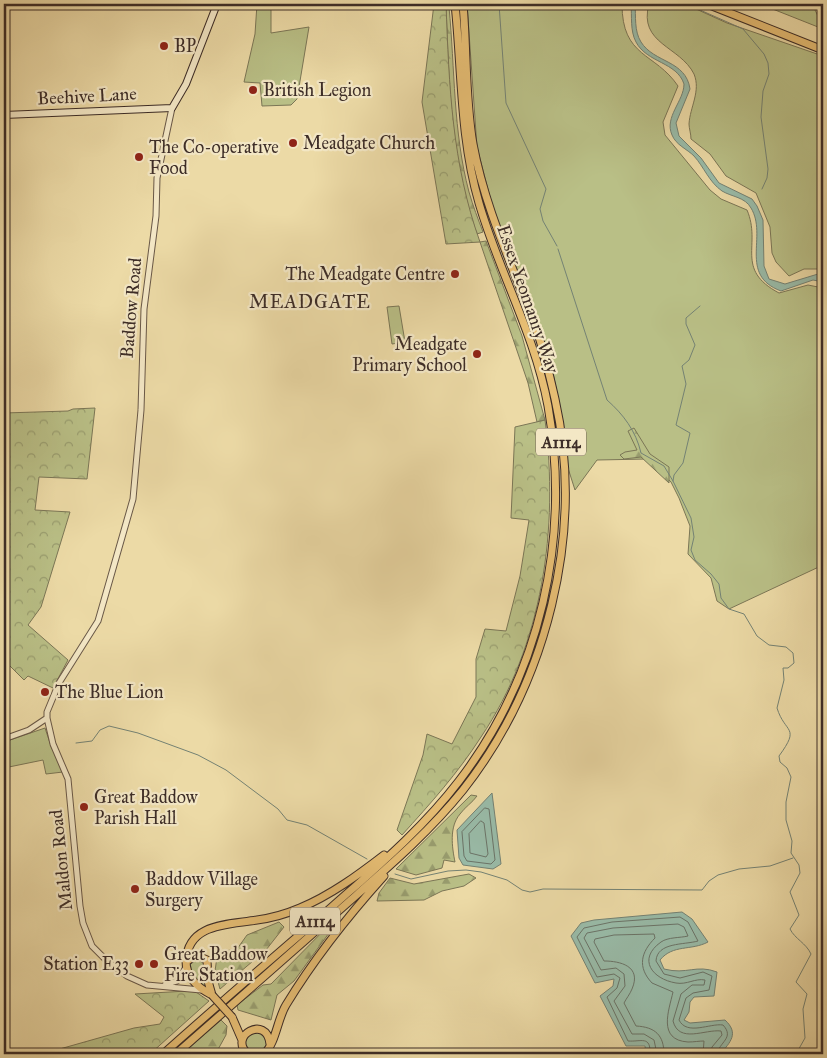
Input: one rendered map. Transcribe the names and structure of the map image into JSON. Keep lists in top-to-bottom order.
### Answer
{
  "streets": {
    "main road": [
      "Beehive Lane",
      "Essex Yeomanry Way",
      "Baddow Road",
      "A1114"
    ],
    "street": ["Maldon Road"]
  },
  "crossings": [
    ["Beehive Lane", "Baddow Road"],
    ["Essex Yeomanry Way", "A1114"],
    ["Baddow Road", "Maldon Road"]
  ],
  "districts": ["MEADGATE"],
  "places": [
    "BP",
    "British Legion",
    "Meadgate Church",
    "The Co-operative Food",
    "The Meadgate Centre",
    "Meadgate Primary School",
    "The Blue Lion",
    "Great Baddow Parish Hall",
    "Baddow Village Surgery",
    "Station E33",
    "Great Baddow Fire Station"
  ]
}
